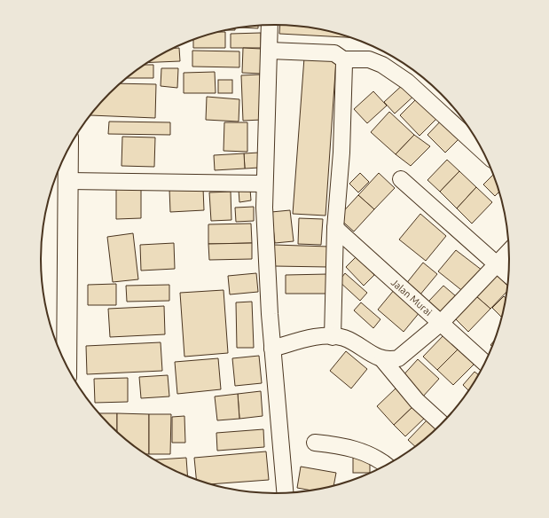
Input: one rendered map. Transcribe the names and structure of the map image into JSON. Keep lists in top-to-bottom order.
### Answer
{
  "streets": {
    "street": ["Jalan Murai"]
  }
}
